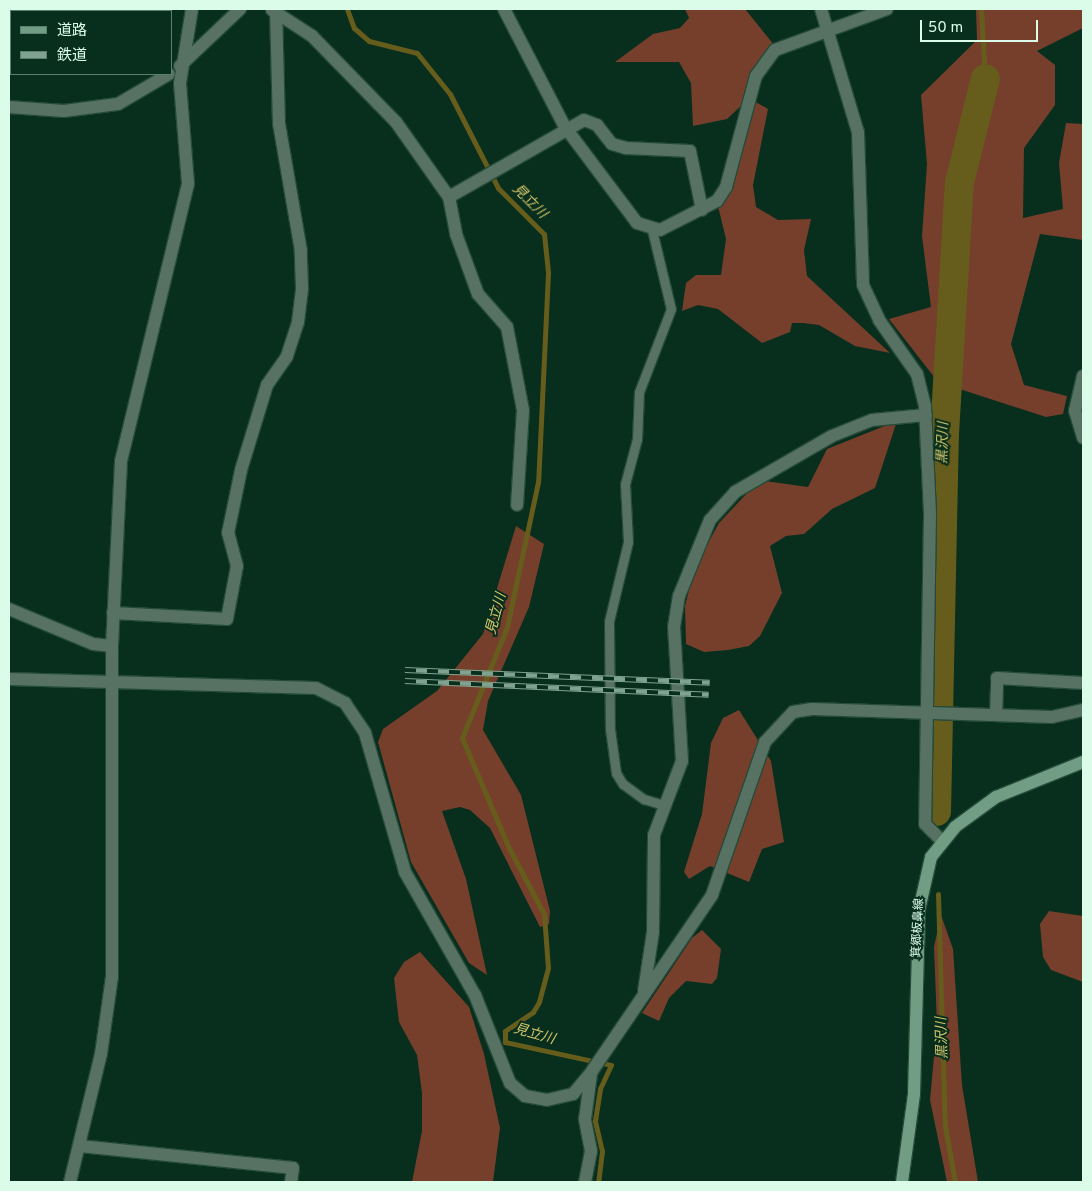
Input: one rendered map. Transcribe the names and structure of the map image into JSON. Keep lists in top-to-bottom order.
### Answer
{
  "streets": {
    "main road": ["箕郷板鼻線"]
  },
  "water": ["見立川", "黒沢川"],
  "legend": ["道路", "鉄道"],
  "scale_bar": "50 m"
}
